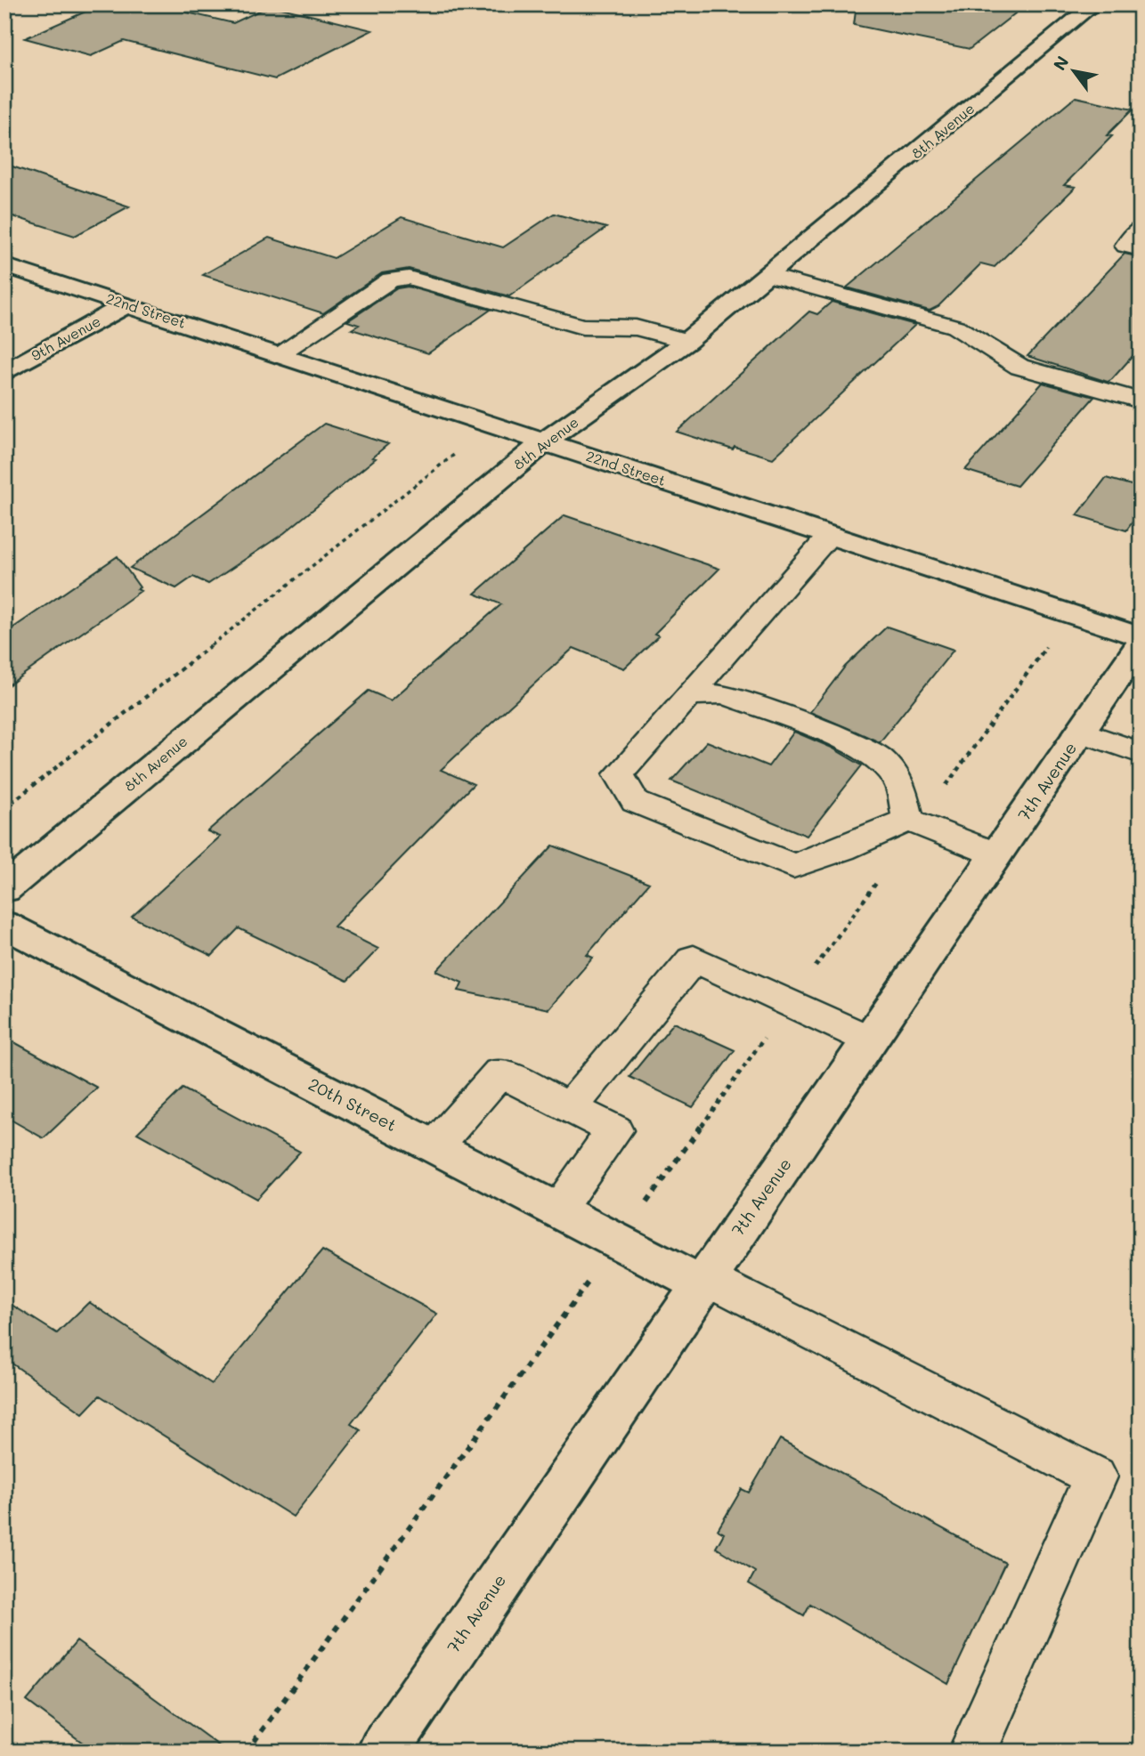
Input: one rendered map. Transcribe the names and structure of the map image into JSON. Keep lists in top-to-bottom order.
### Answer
{
  "streets": {
    "street": [
      "8th Avenue",
      "22nd Street",
      "9th Avenue",
      "7th Avenue",
      "20th Street"
    ]
  },
  "crossings": [
    ["8th Avenue", "22nd Street"],
    ["22nd Street", "9th Avenue"],
    ["7th Avenue", "20th Street"]
  ],
  "north": "top left"
}
